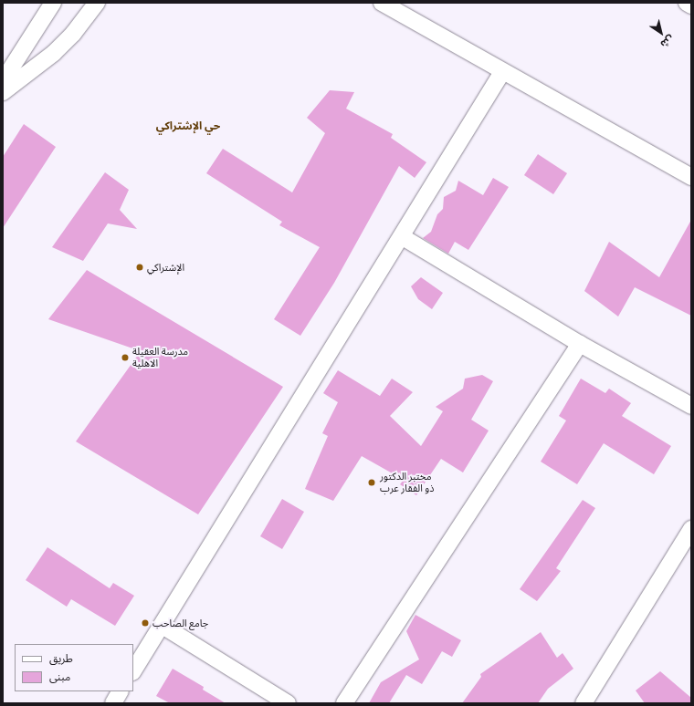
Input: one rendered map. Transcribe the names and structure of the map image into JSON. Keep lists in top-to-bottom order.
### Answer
{
  "districts": ["حي الإشتراكي"],
  "places": [
    "الإشتراكي",
    "مدرسة العقيلة الاهلية",
    "مختبر الدكتور ذو الفقار عرب",
    "جامع الصاحب"
  ],
  "legend": ["طريق", "مبنى"],
  "north": "bottom right"
}
